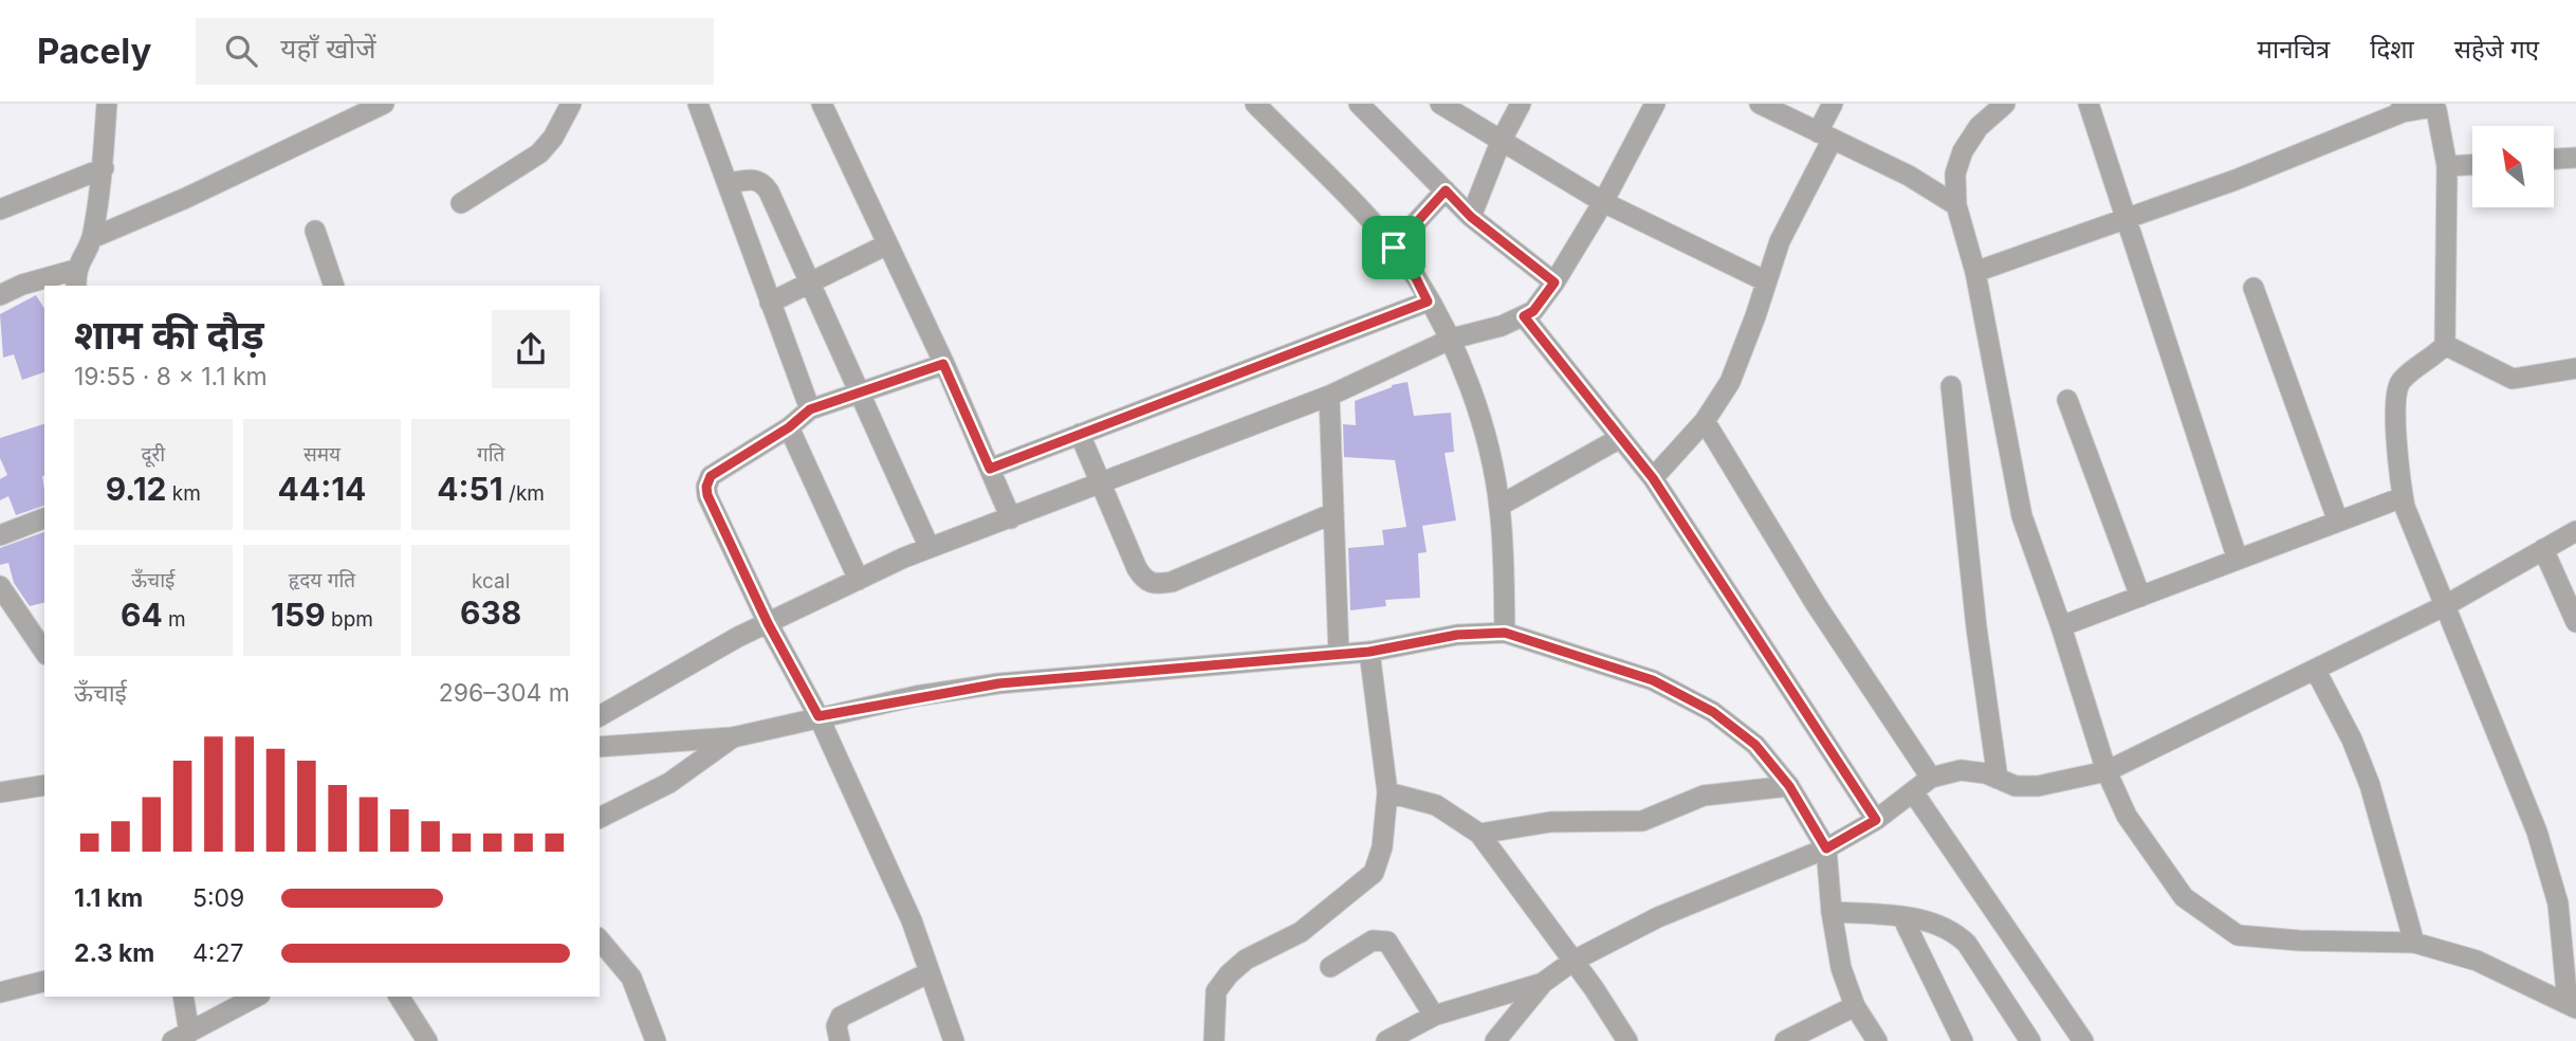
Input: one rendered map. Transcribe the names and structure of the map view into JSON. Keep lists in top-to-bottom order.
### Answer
{
  "north": "top left",
  "page": {
    "header": "Pacely",
    "search": "यहाँ खोजें",
    "nav": ["मानचित्र", "दिशा", "सहेजे गए"],
    "heading": ["शाम की दौड़", "19:55 · 8 × 1.1 km"],
    "stats": [
      ["दूरी", "9.12 km"],
      ["समय", "44:14"],
      ["गति", "4:51 /km"],
      ["ऊँचाई", "64 m"],
      ["हृदय गति", "159 bpm"],
      ["kcal", "638"]
    ],
    "chart": ["ऊँचाई", "296–304 m"],
    "list": [
      {
        "name": "1.1 km",
        "note": "5:09"
      },
      {
        "name": "2.3 km",
        "note": "4:27"
      }
    ]
  }
}
